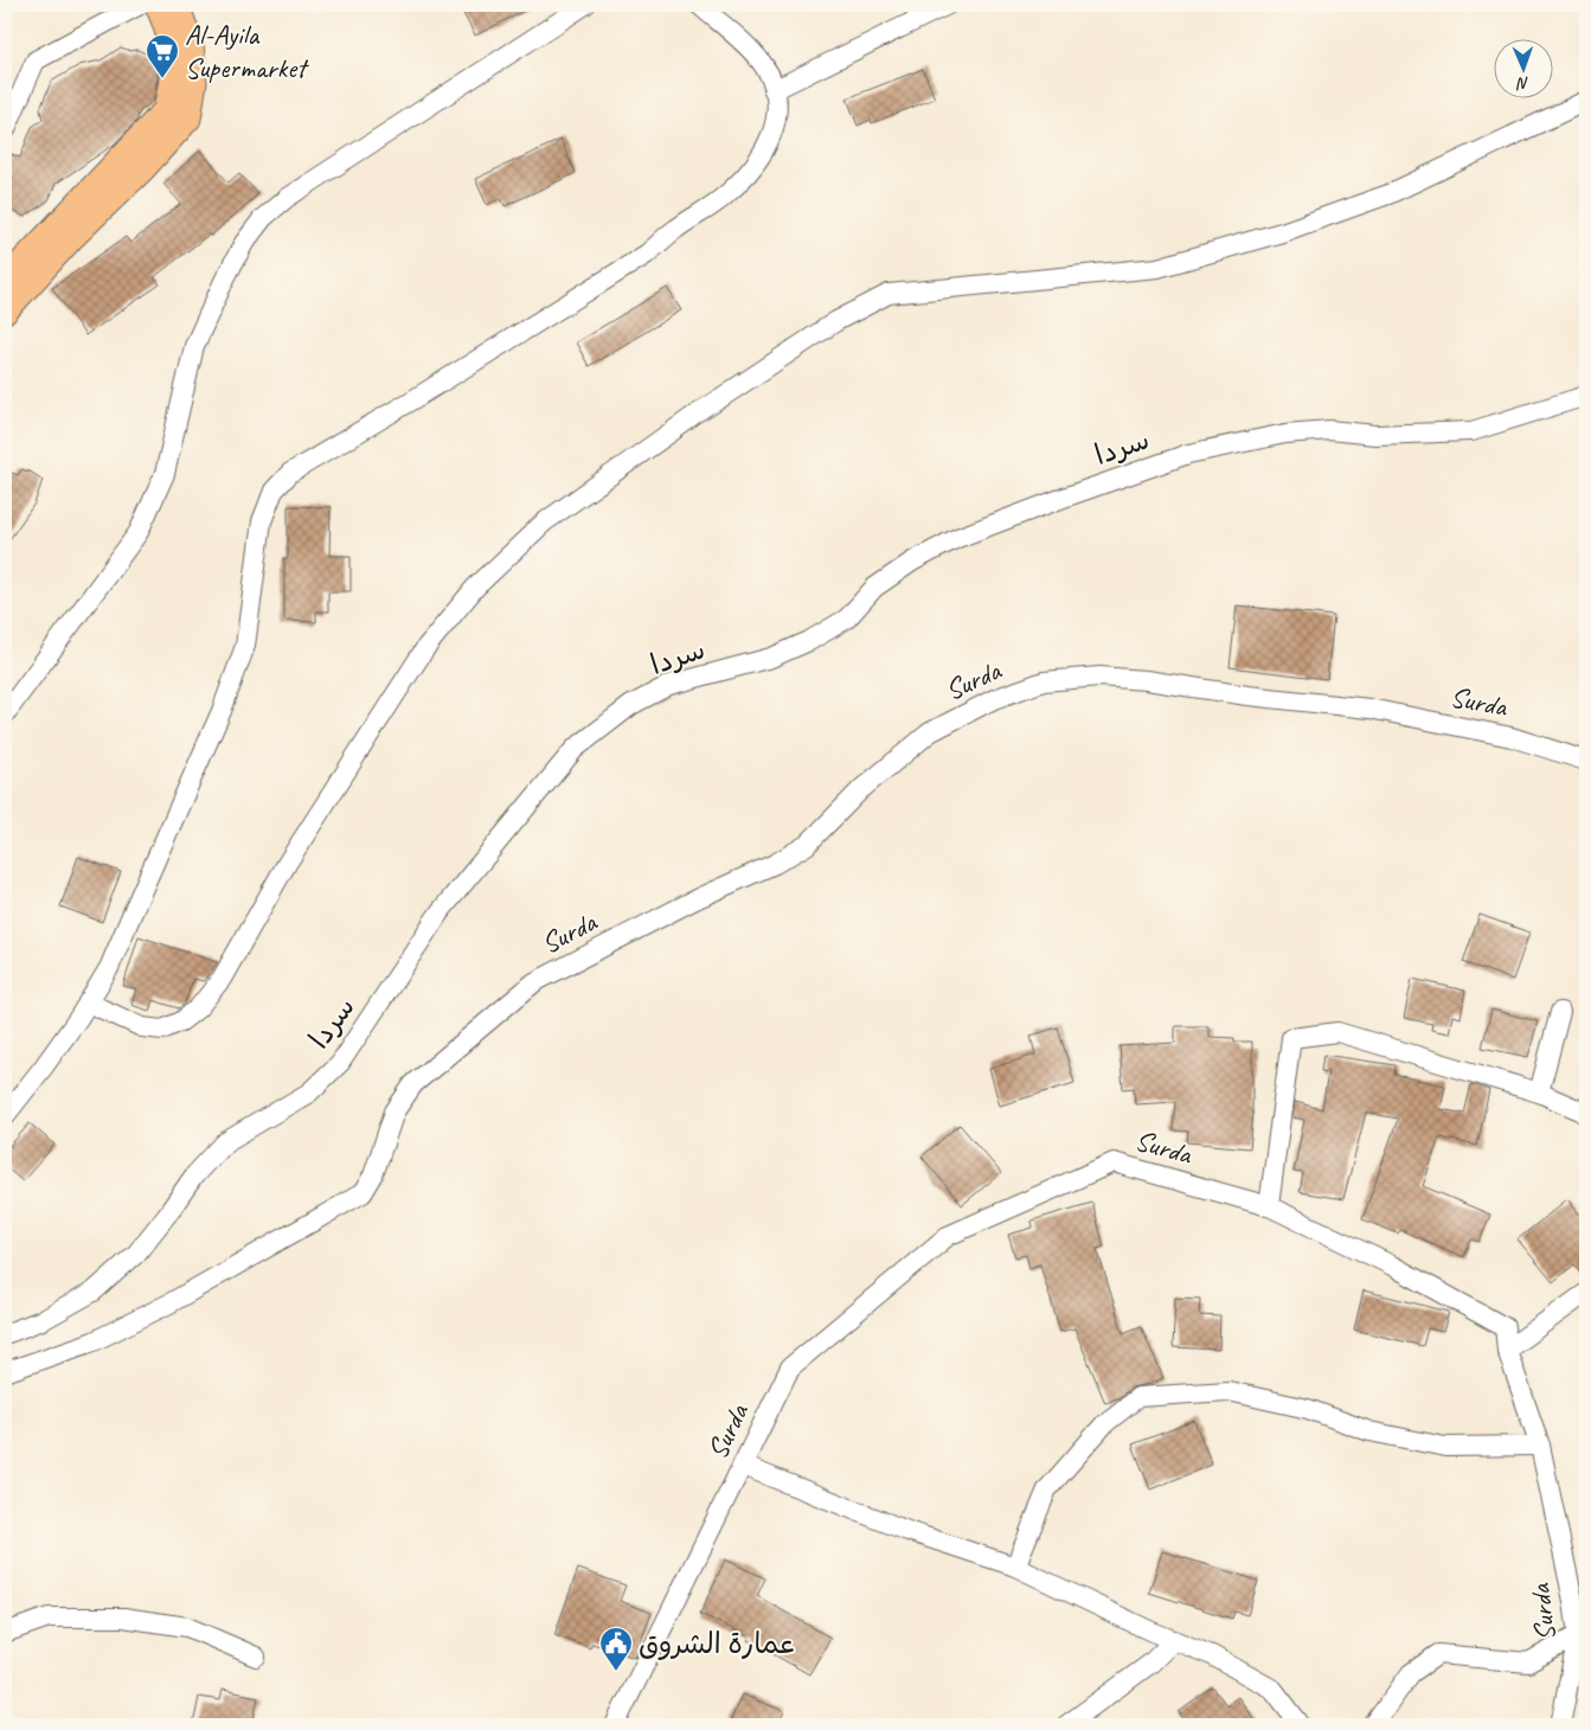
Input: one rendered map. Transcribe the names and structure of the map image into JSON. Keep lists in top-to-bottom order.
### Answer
{
  "streets": {
    "street": ["سردا", "Surda"]
  },
  "places": {
    "supermarket": ["Al-Ayila Supermarket"],
    "public building": ["عمارة الشروق"]
  },
  "north": "bottom"
}
